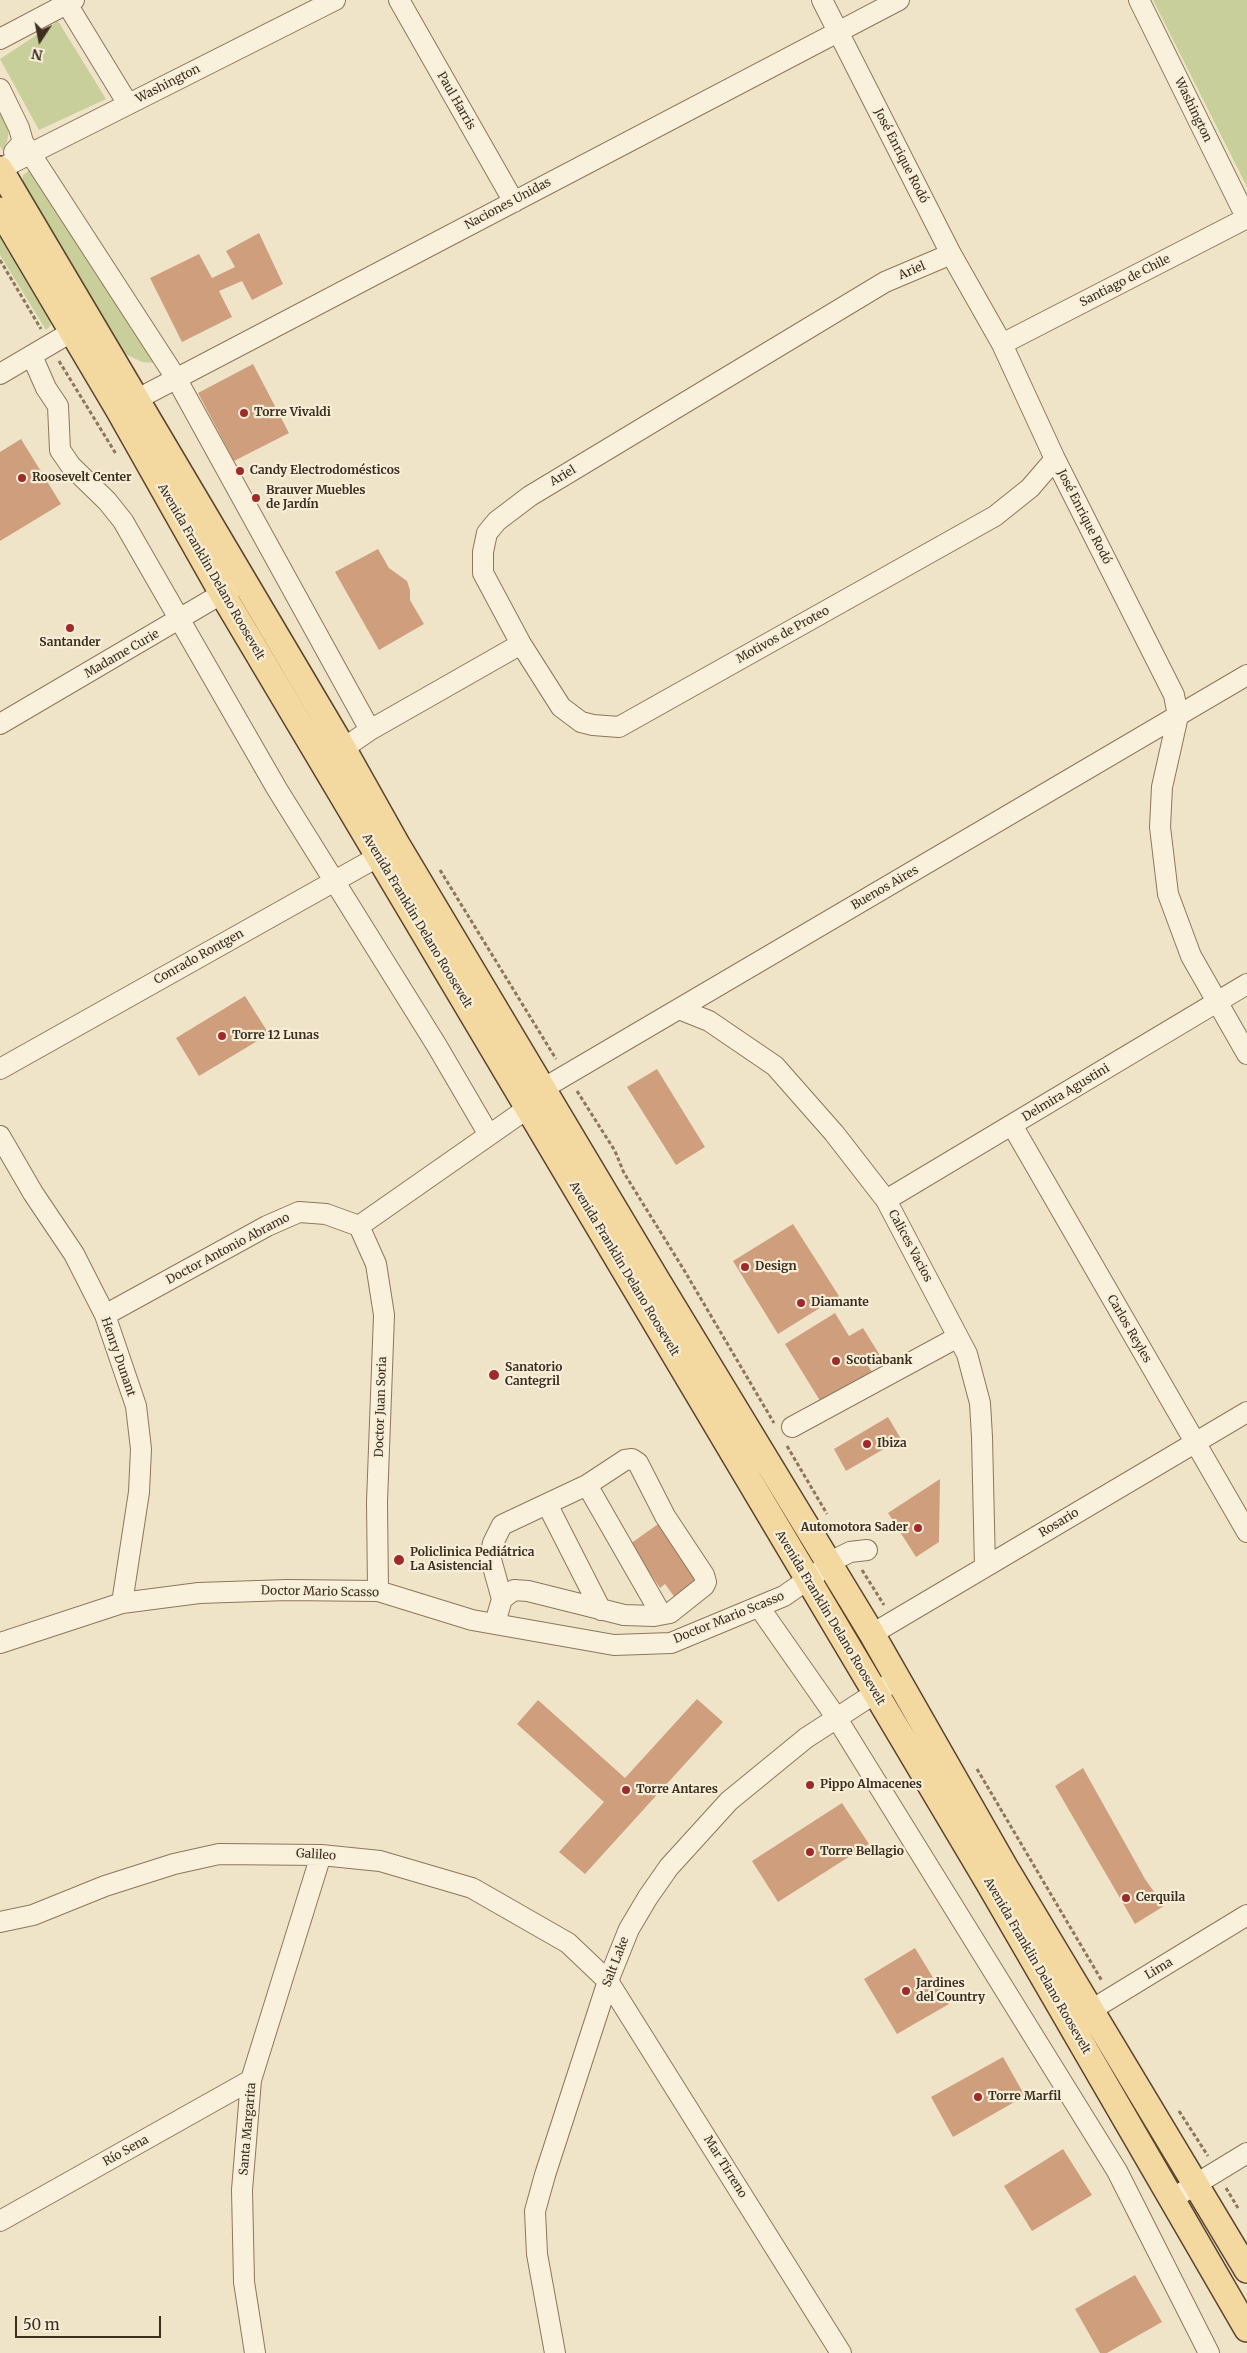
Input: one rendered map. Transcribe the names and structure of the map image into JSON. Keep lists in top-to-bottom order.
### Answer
{
  "streets": {
    "main road": ["Avenida Franklin Delano Roosevelt"],
    "street": [
      "Washington",
      "Paul Harris",
      "José Enrique Rodó",
      "Naciones Unidas",
      "Ariel",
      "Santiago de Chile",
      "Motivos de Proteo",
      "Madame Curie",
      "Buenos Aires",
      "Conrado Rontgen",
      "Delmira Agustini",
      "Calices Vacios",
      "Doctor Antonio Abramo",
      "Carlos Reyles",
      "Henry Dunant",
      "Doctor Juan Soria",
      "Rosario",
      "Doctor Mario Scasso",
      "Galileo",
      "Salt Lake",
      "Lima",
      "Santa Margarita",
      "Río Sena",
      "Mar Tirreno"
    ]
  },
  "crossings": [
    ["Washington", "Santiago de Chile"],
    ["Washington", "Avenida Franklin Delano Roosevelt"],
    ["Paul Harris", "Naciones Unidas"],
    ["José Enrique Rodó", "Naciones Unidas"],
    ["José Enrique Rodó", "Ariel"],
    ["José Enrique Rodó", "Santiago de Chile"],
    ["José Enrique Rodó", "Motivos de Proteo"],
    ["José Enrique Rodó", "Buenos Aires"],
    ["José Enrique Rodó", "Delmira Agustini"],
    ["Naciones Unidas", "Avenida Franklin Delano Roosevelt"],
    ["Ariel", "Motivos de Proteo"],
    ["Avenida Franklin Delano Roosevelt", "Madame Curie"],
    ["Avenida Franklin Delano Roosevelt", "Buenos Aires"],
    ["Avenida Franklin Delano Roosevelt", "Conrado Rontgen"],
    ["Avenida Franklin Delano Roosevelt", "Rosario"],
    ["Avenida Franklin Delano Roosevelt", "Doctor Mario Scasso"],
    ["Avenida Franklin Delano Roosevelt", "Salt Lake"],
    ["Avenida Franklin Delano Roosevelt", "Lima"],
    ["Buenos Aires", "Calices Vacios"],
    ["Delmira Agustini", "Calices Vacios"],
    ["Delmira Agustini", "Carlos Reyles"],
    ["Calices Vacios", "Rosario"],
    ["Doctor Antonio Abramo", "Henry Dunant"],
    ["Doctor Antonio Abramo", "Doctor Juan Soria"],
    ["Carlos Reyles", "Rosario"],
    ["Henry Dunant", "Doctor Mario Scasso"],
    ["Doctor Juan Soria", "Doctor Mario Scasso"],
    ["Galileo", "Salt Lake"],
    ["Galileo", "Santa Margarita"],
    ["Galileo", "Mar Tirreno"],
    ["Salt Lake", "Mar Tirreno"],
    ["Santa Margarita", "Río Sena"]
  ],
  "places": [
    "Torre Vivaldi",
    "Candy Electrodomésticos",
    "Roosevelt Center",
    "Brauver Muebles de Jardín",
    "Santander",
    "Torre 12 Lunas",
    "Design",
    "Diamante",
    "Scotiabank",
    "Sanatorio Cantegril",
    "Ibiza",
    "Automotora Sader",
    "Policlinica Pediátrica La Asistencial",
    "Pippo Almacenes",
    "Torre Antares",
    "Torre Bellagio",
    "Cerquila",
    "Jardines del Country",
    "Torre Marfil"
  ],
  "scale_bar": "50 m",
  "north": "bottom"
}
